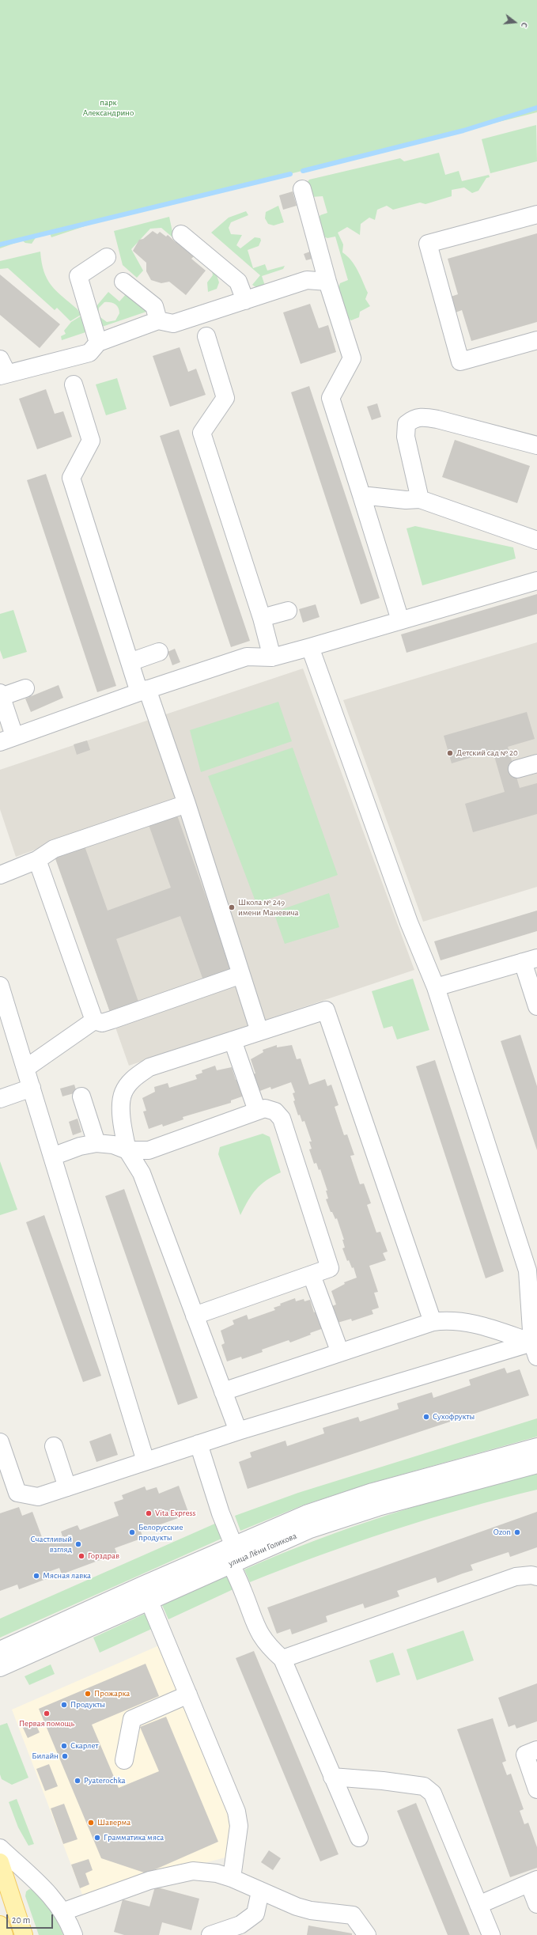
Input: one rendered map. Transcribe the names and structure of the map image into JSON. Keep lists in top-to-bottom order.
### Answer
{
  "streets": {
    "street": ["улица Лёни Голикова"]
  },
  "parks": ["парк Александрино"],
  "places": [
    "Детский сад № 20",
    "Школа № 249 имени Маневича",
    "Сухофрукты",
    "Vita Express",
    "Белорусские продукты",
    "Ozon",
    "Счастливый взгляд",
    "Горздрав",
    "Мясная лавка",
    "Прожарка",
    "Продукты",
    "Первая помощь",
    "Скарлет",
    "Билайн",
    "Pyaterochka",
    "Шаверма",
    "Грамматика мяса"
  ],
  "scale_bar": "20 m",
  "north": "right"
}
